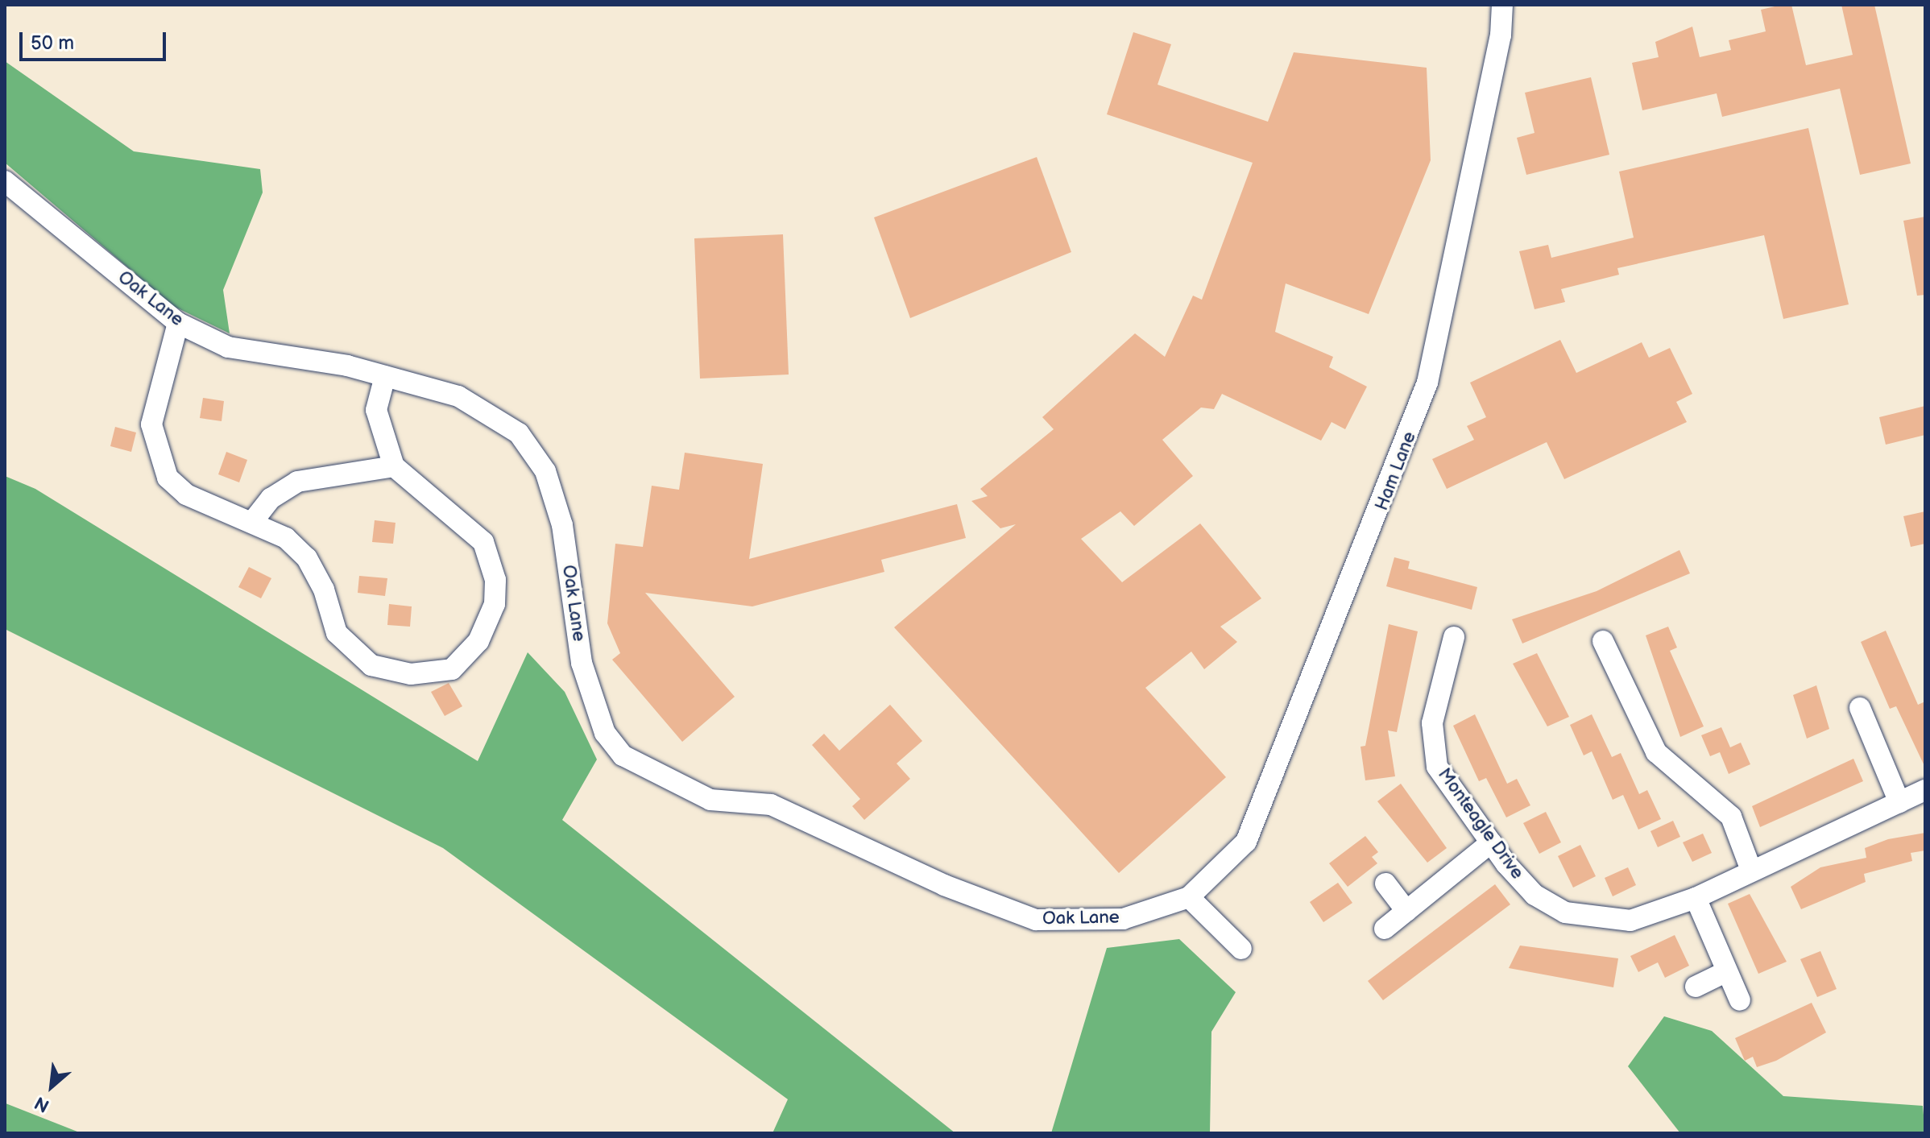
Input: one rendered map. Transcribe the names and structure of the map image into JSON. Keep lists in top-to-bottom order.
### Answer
{
  "streets": {
    "street": ["Oak Lane", "Ham Lane", "Monteagle Drive"]
  },
  "crossings": [
    ["Oak Lane", "Ham Lane"]
  ],
  "scale_bar": "50 m",
  "north": "bottom left"
}
